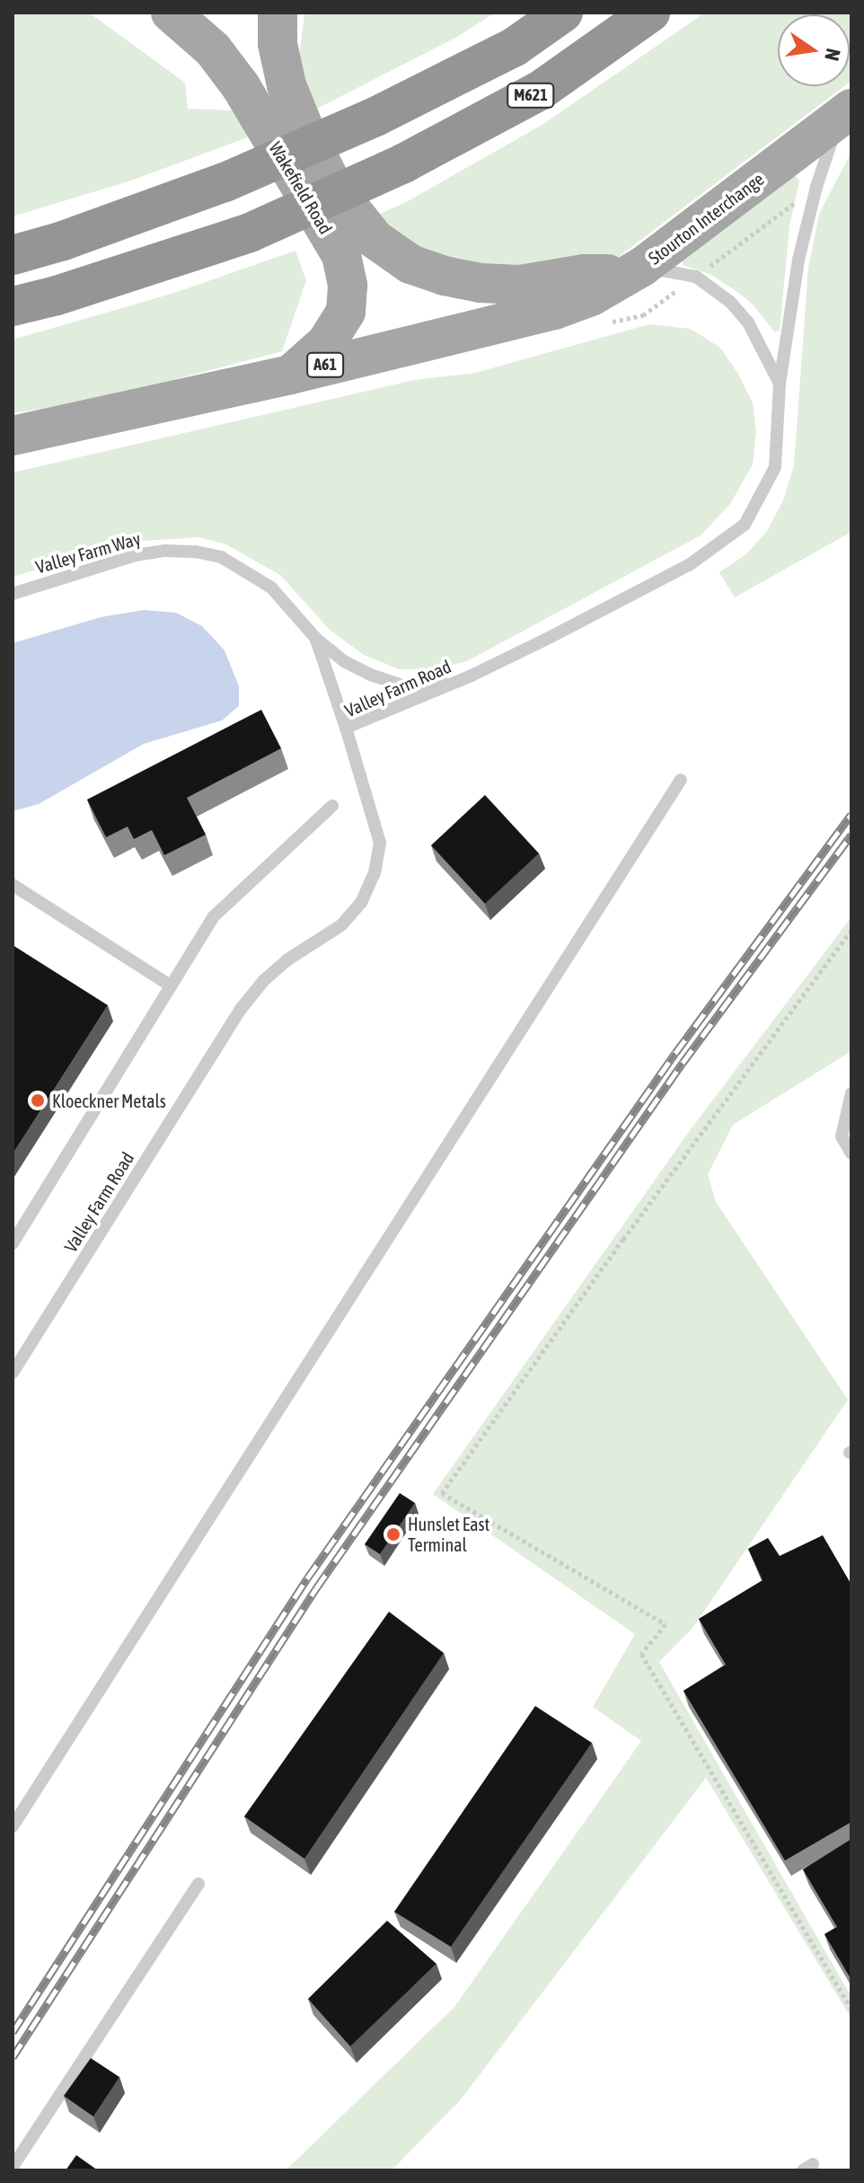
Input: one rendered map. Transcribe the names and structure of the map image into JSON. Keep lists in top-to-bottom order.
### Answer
{
  "streets": {
    "highway": ["M621"],
    "main road": ["Wakefield Road", "Stourton Interchange", "A61"],
    "lane": ["Valley Farm Way", "Valley Farm Road"]
  },
  "crossings": [
    ["Wakefield Road", "Stourton Interchange"],
    ["Stourton Interchange", "Valley Farm Road"],
    ["Valley Farm Way", "Valley Farm Road"]
  ],
  "places": ["Kloeckner Metals", "Hunslet East Terminal"],
  "north": "right"
}
